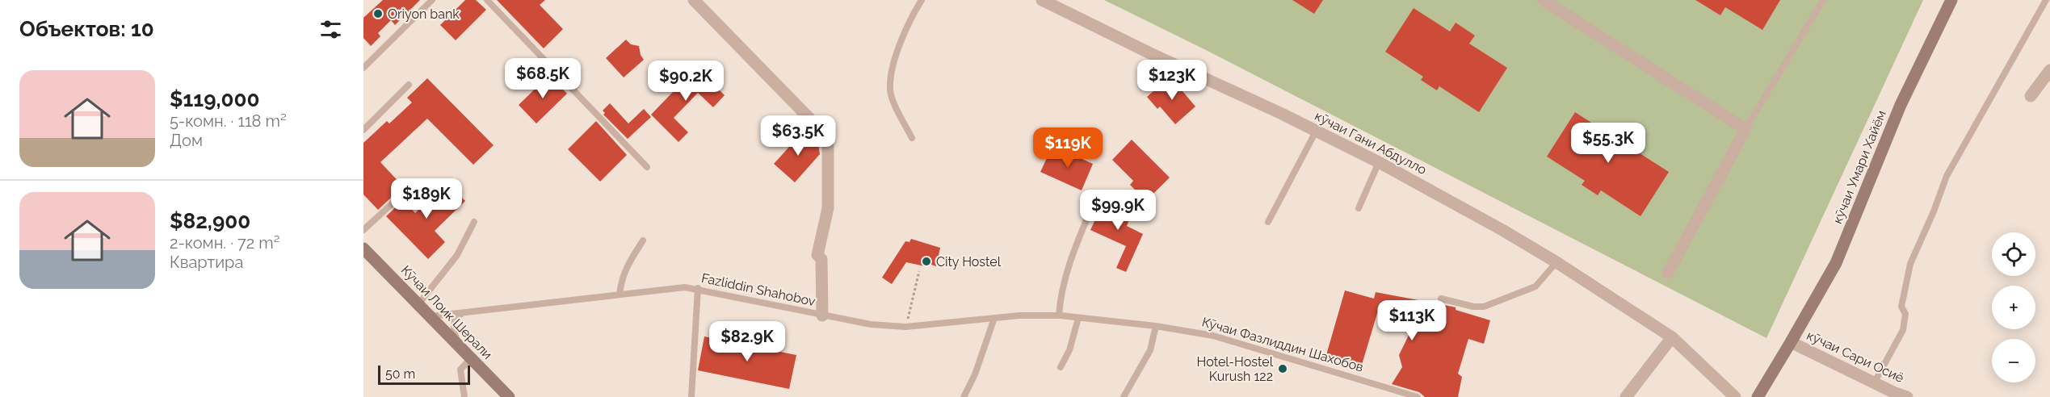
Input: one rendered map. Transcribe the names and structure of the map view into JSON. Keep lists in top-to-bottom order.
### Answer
{
  "streets": {
    "main road": ["кӯчаи Умари Хайём", "Кӯчаи Лоик Шерали"],
    "street": ["кӯчаи Гани Абдулло", "кӯчаи Сари Осиё"],
    "lane": ["Fazliddin Shahobov", "Кӯчаи Фазлиддин Шахобов"]
  },
  "crossings": [
    ["кӯчаи Умари Хайём", "кӯчаи Сари Осиё"],
    ["Fazliddin Shahobov", "Кӯчаи Лоик Шерали"],
    ["Fazliddin Shahobov", "Кӯчаи Фазлиддин Шахобов"]
  ],
  "places": ["Oriyon bank", "City Hostel", "Hotel-Hostel Kurush 122"],
  "scale_bar": "50 m",
  "page": {
    "heading": "Объектов: 10",
    "list": [
      {
        "name": "$119,000",
        "note": "5-комн. · 118 m² · Дом"
      },
      {
        "name": "$82,900",
        "note": "2-комн. · 72 m² · Квартира"
      }
    ],
    "price": [
      "$68.5K",
      "$123K",
      "$90.2K",
      "$63.5K",
      "$55.3K",
      "$119K",
      "$189K",
      "$99.9K",
      "$113K",
      "$82.9K"
    ],
    "map_buttons": ["+", "−"],
    "scale": "50 m"
  }
}
